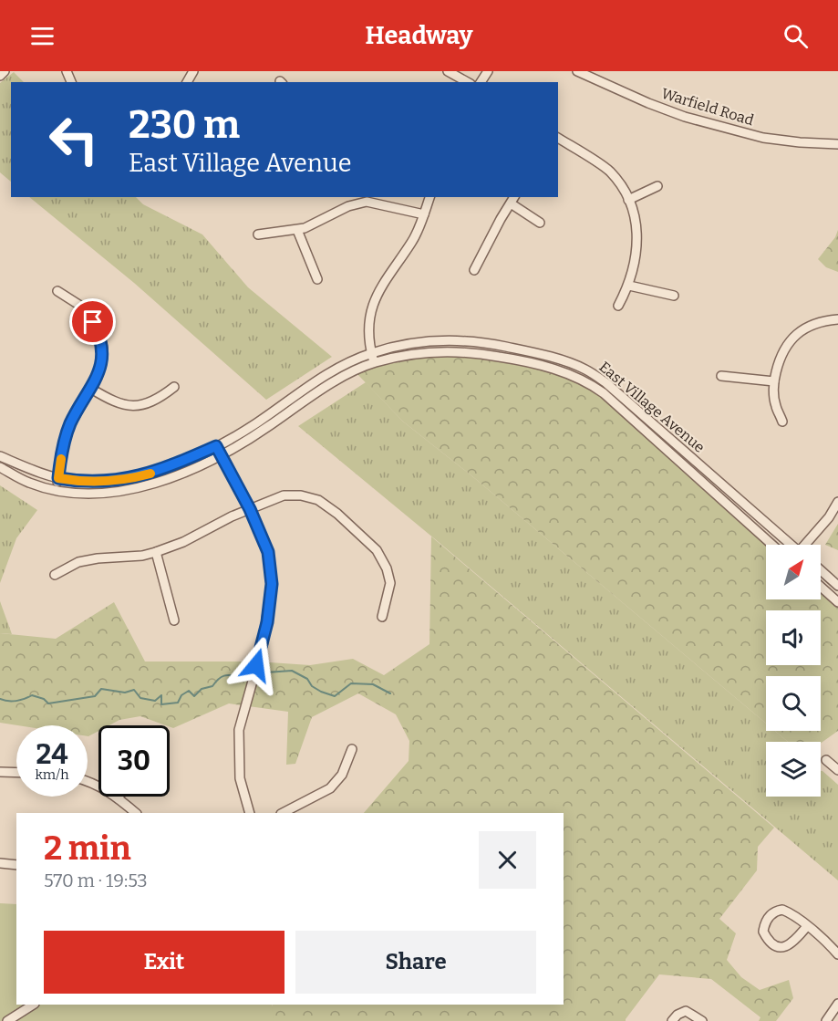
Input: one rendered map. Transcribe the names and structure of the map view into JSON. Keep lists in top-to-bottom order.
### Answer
{
  "streets": {
    "street": ["Warfield Road", "East Village Avenue"]
  },
  "north": "top right",
  "page": {
    "header": "Headway",
    "turn": ["230 m", "East Village Avenue"],
    "speed": "24 km/h",
    "limit": "30",
    "heading": ["2 min", "570 m · 19:53"],
    "buttons": ["Exit", "Share"]
  }
}
